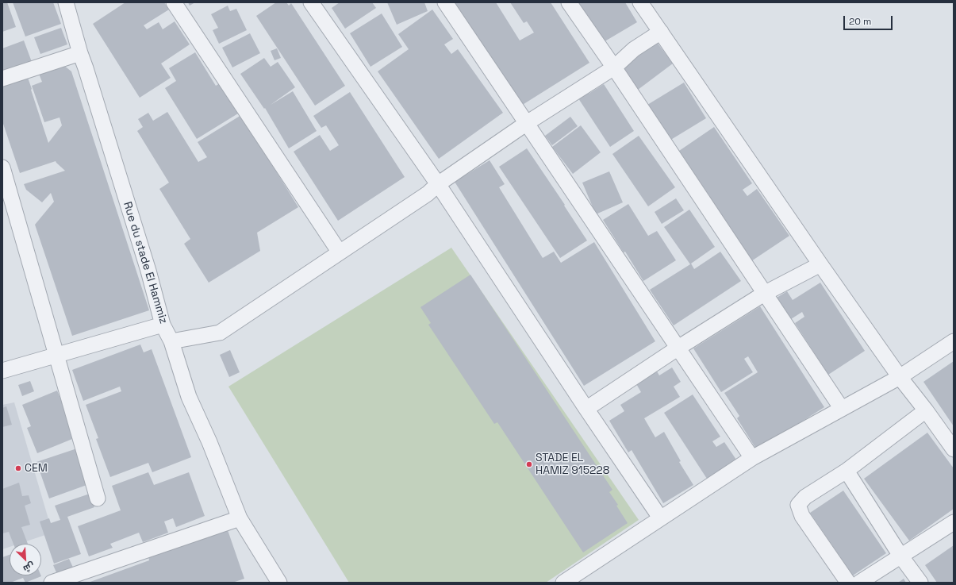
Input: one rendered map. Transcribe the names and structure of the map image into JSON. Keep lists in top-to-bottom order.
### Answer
{
  "streets": {
    "street": ["Rue du stade El Hammiz"]
  },
  "places": ["STADE EL HAMIZ 915228", "CEM"],
  "scale_bar": "20 m",
  "north": "bottom right"
}
